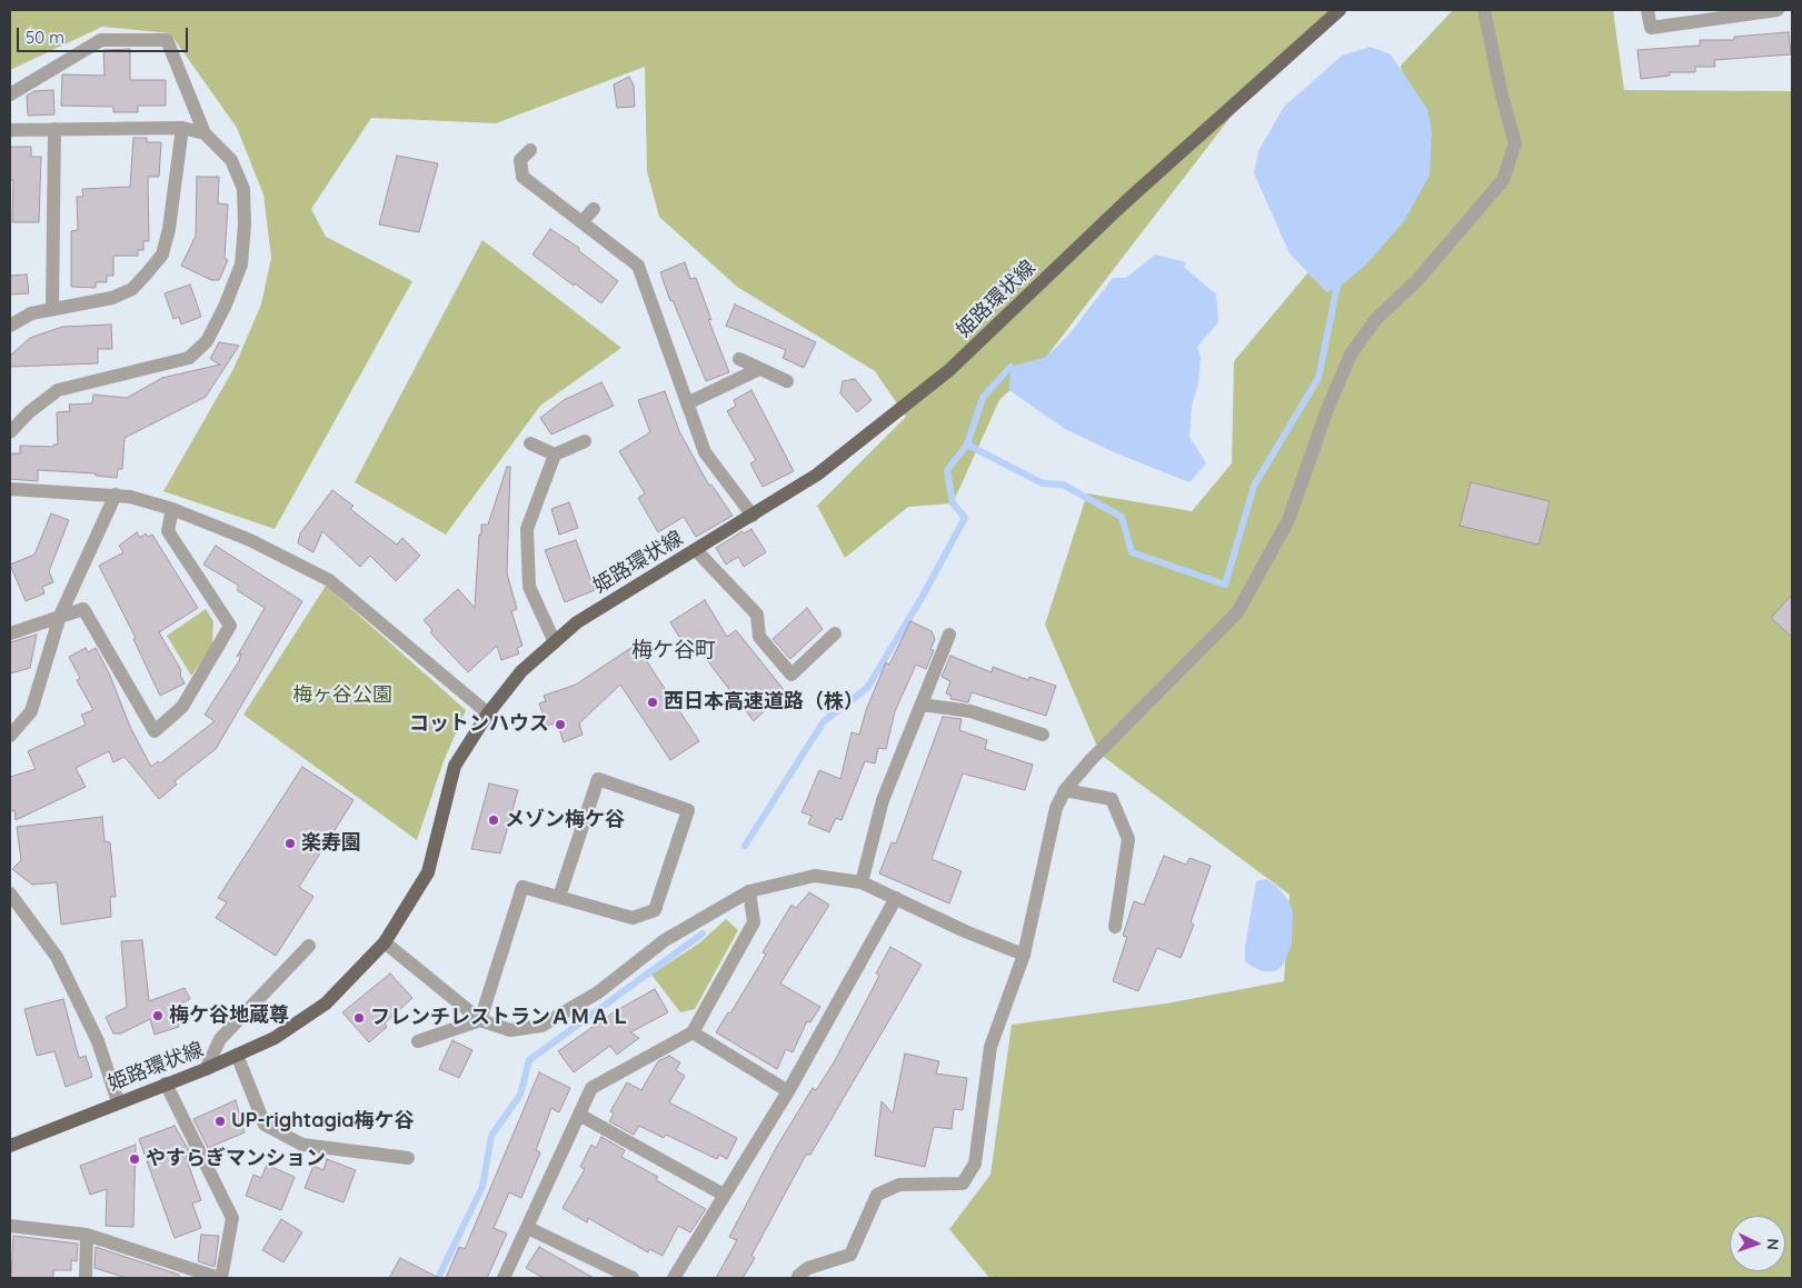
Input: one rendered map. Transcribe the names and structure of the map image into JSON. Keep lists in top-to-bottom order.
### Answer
{
  "streets": {
    "main road": ["姫路環状線"]
  },
  "districts": ["梅ケ谷町"],
  "parks": ["梅ヶ谷公園"],
  "places": [
    "西日本高速道路（株）",
    "コットンハウス",
    "メゾン梅ケ谷",
    "楽寿園",
    "梅ケ谷地蔵尊",
    "フレンチレストランＡＭＡＬ",
    "UP-rightagia梅ケ谷",
    "やすらぎマンション"
  ],
  "scale_bar": "50 m",
  "north": "right"
}
